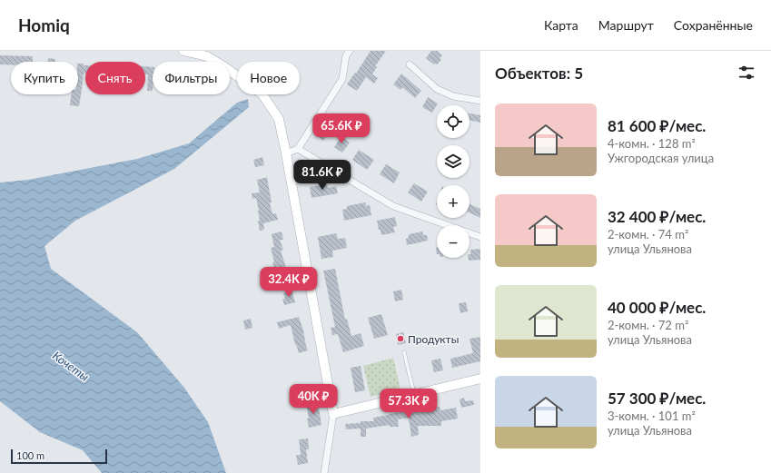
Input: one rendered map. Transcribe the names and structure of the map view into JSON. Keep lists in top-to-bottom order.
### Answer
{
  "water": ["Кочеты"],
  "places": ["Продукты"],
  "scale_bar": "100 m",
  "page": {
    "header": "Homiq",
    "nav": ["Карта", "Маршрут", "Сохранённые"],
    "heading": "Объектов: 5",
    "chip": [
      "Купить",
      "Снять",
      "Фильтры",
      "Новое"
    ],
    "list": [
      {
        "name": "81 600 ₽/мес.",
        "note": "4-комн. · 128 m² · Ужгородская улица"
      },
      {
        "name": "32 400 ₽/мес.",
        "note": "2-комн. · 74 m² · улица Ульянова"
      },
      {
        "name": "40 000 ₽/мес.",
        "note": "2-комн. · 72 m² · улица Ульянова"
      },
      {
        "name": "57 300 ₽/мес.",
        "note": "3-комн. · 101 m² · улица Ульянова"
      }
    ],
    "map_buttons": ["+", "−"],
    "price": [
      "65.6K ₽",
      "81.6K ₽",
      "32.4K ₽",
      "40K ₽",
      "57.3K ₽"
    ],
    "scale": "100 m"
  }
}
